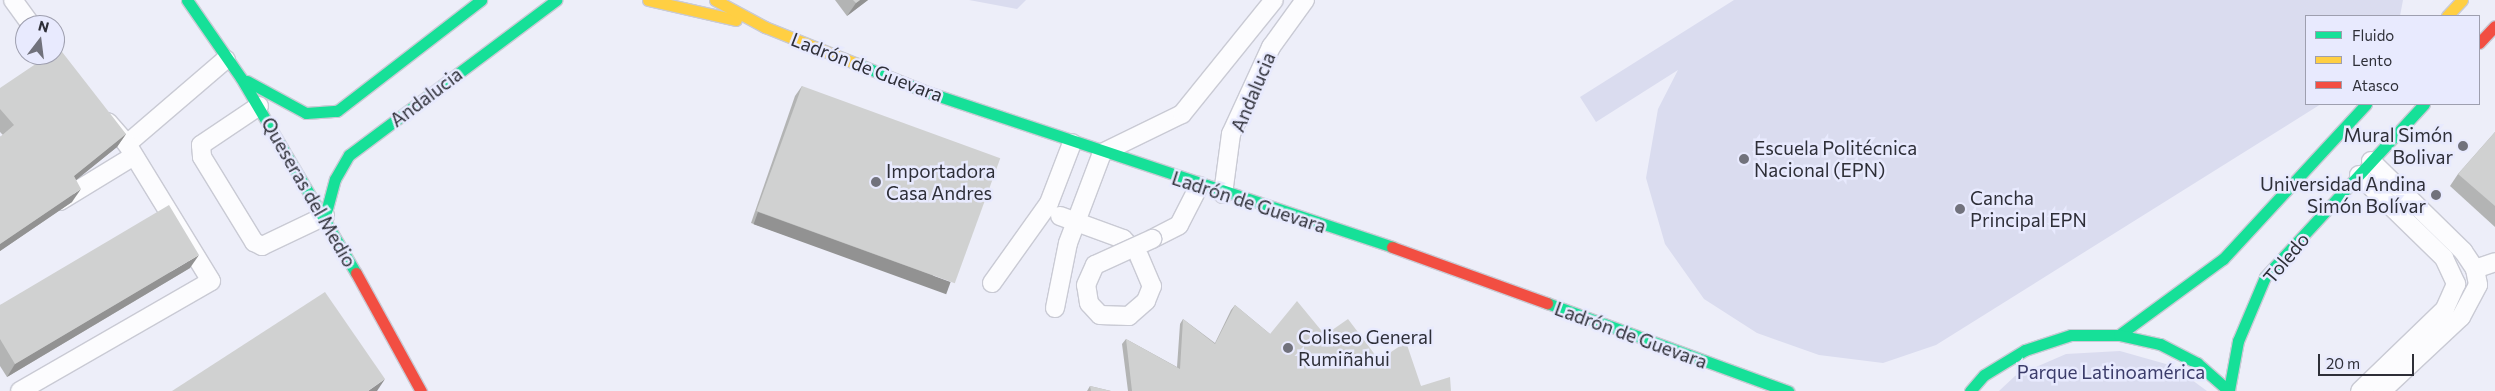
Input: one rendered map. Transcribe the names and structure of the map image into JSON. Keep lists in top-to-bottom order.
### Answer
{
  "streets": {
    "main road": [
      "Ladrón de Guevara",
      "Andalucia",
      "Queseras del Medio",
      "Toledo"
    ]
  },
  "crossings": [
    ["Ladrón de Guevara", "Andalucia"],
    ["Andalucia", "Queseras del Medio"]
  ],
  "parks": ["Parque Latinoamérica"],
  "places": [
    "Mural Simón Bolivar",
    "Escuela Politécnica Nacional (EPN)",
    "Importadora Casa Andres",
    "Universidad Andina Simón Bolívar",
    "Cancha Principal EPN",
    "Coliseo General Rumiñahui"
  ],
  "legend": ["Fluido", "Lento", "Atasco"],
  "scale_bar": "20 m",
  "north": "top"
}
